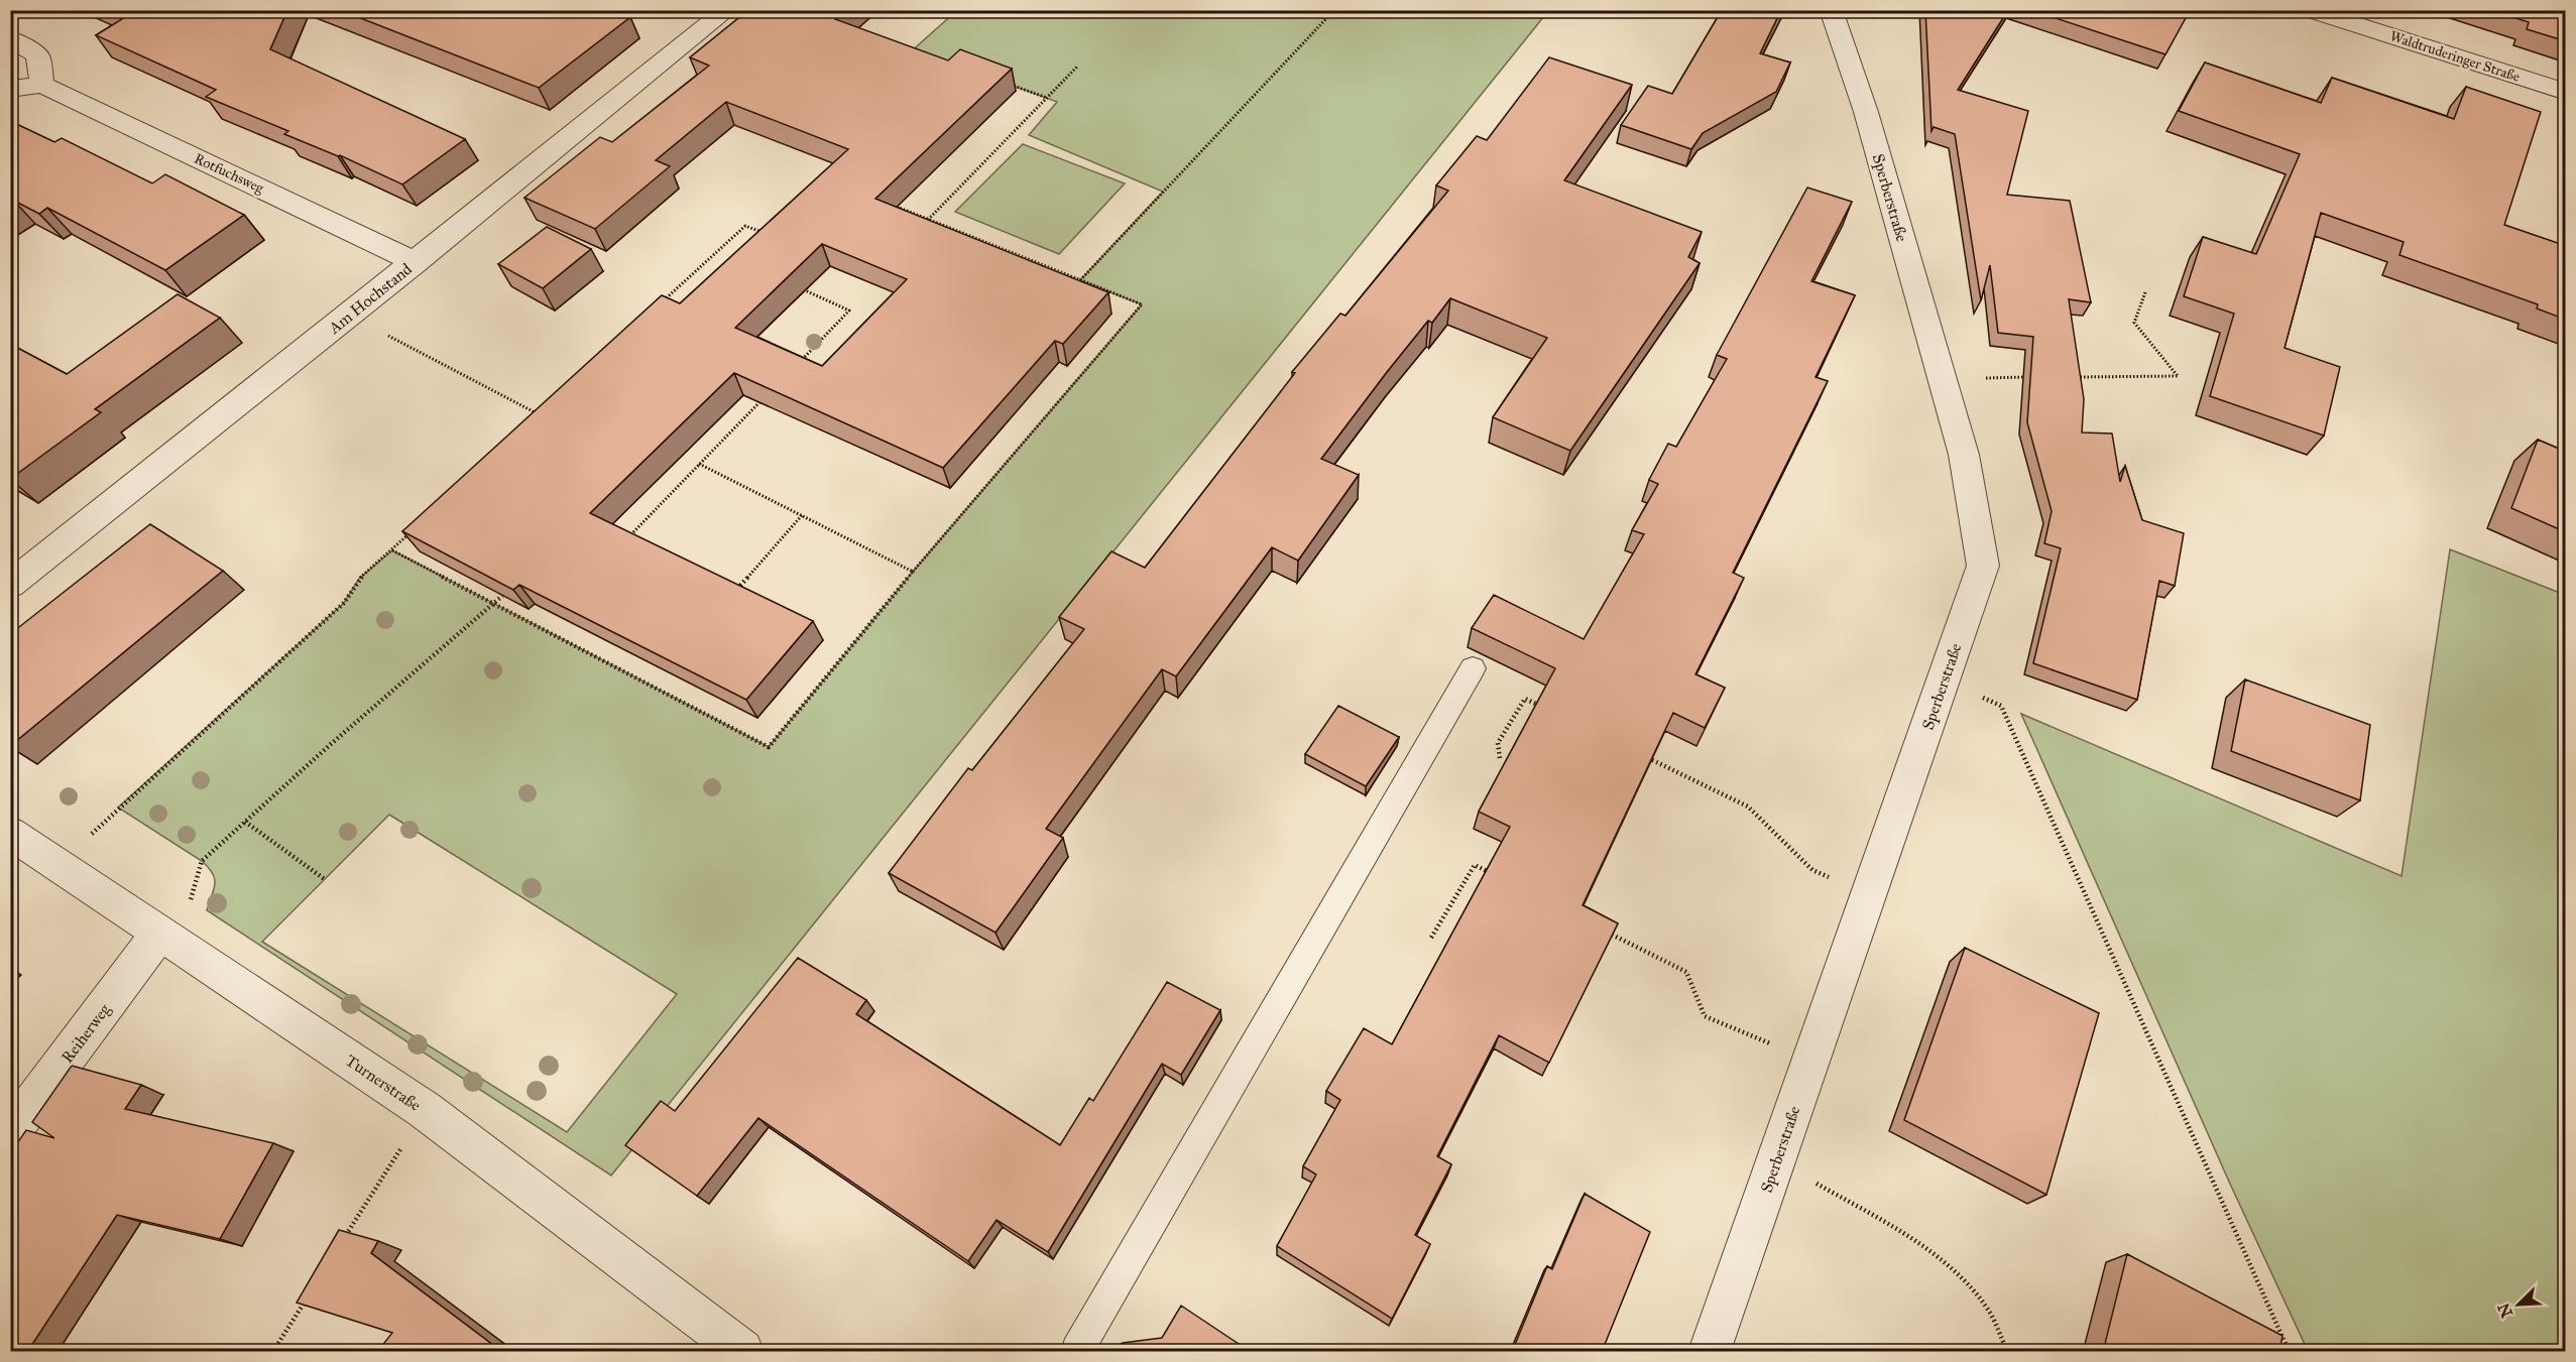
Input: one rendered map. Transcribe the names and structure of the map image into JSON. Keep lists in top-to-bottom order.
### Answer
{
  "streets": {
    "street": [
      "Waldtruderinger Straße",
      "Rotfuchsweg",
      "Sperberstraße",
      "Am Hochstand",
      "Reiherweg",
      "Turnerstraße"
    ]
  },
  "crossings": [
    ["Rotfuchsweg", "Am Hochstand"],
    ["Reiherweg", "Turnerstraße"]
  ],
  "north": "bottom left"
}
